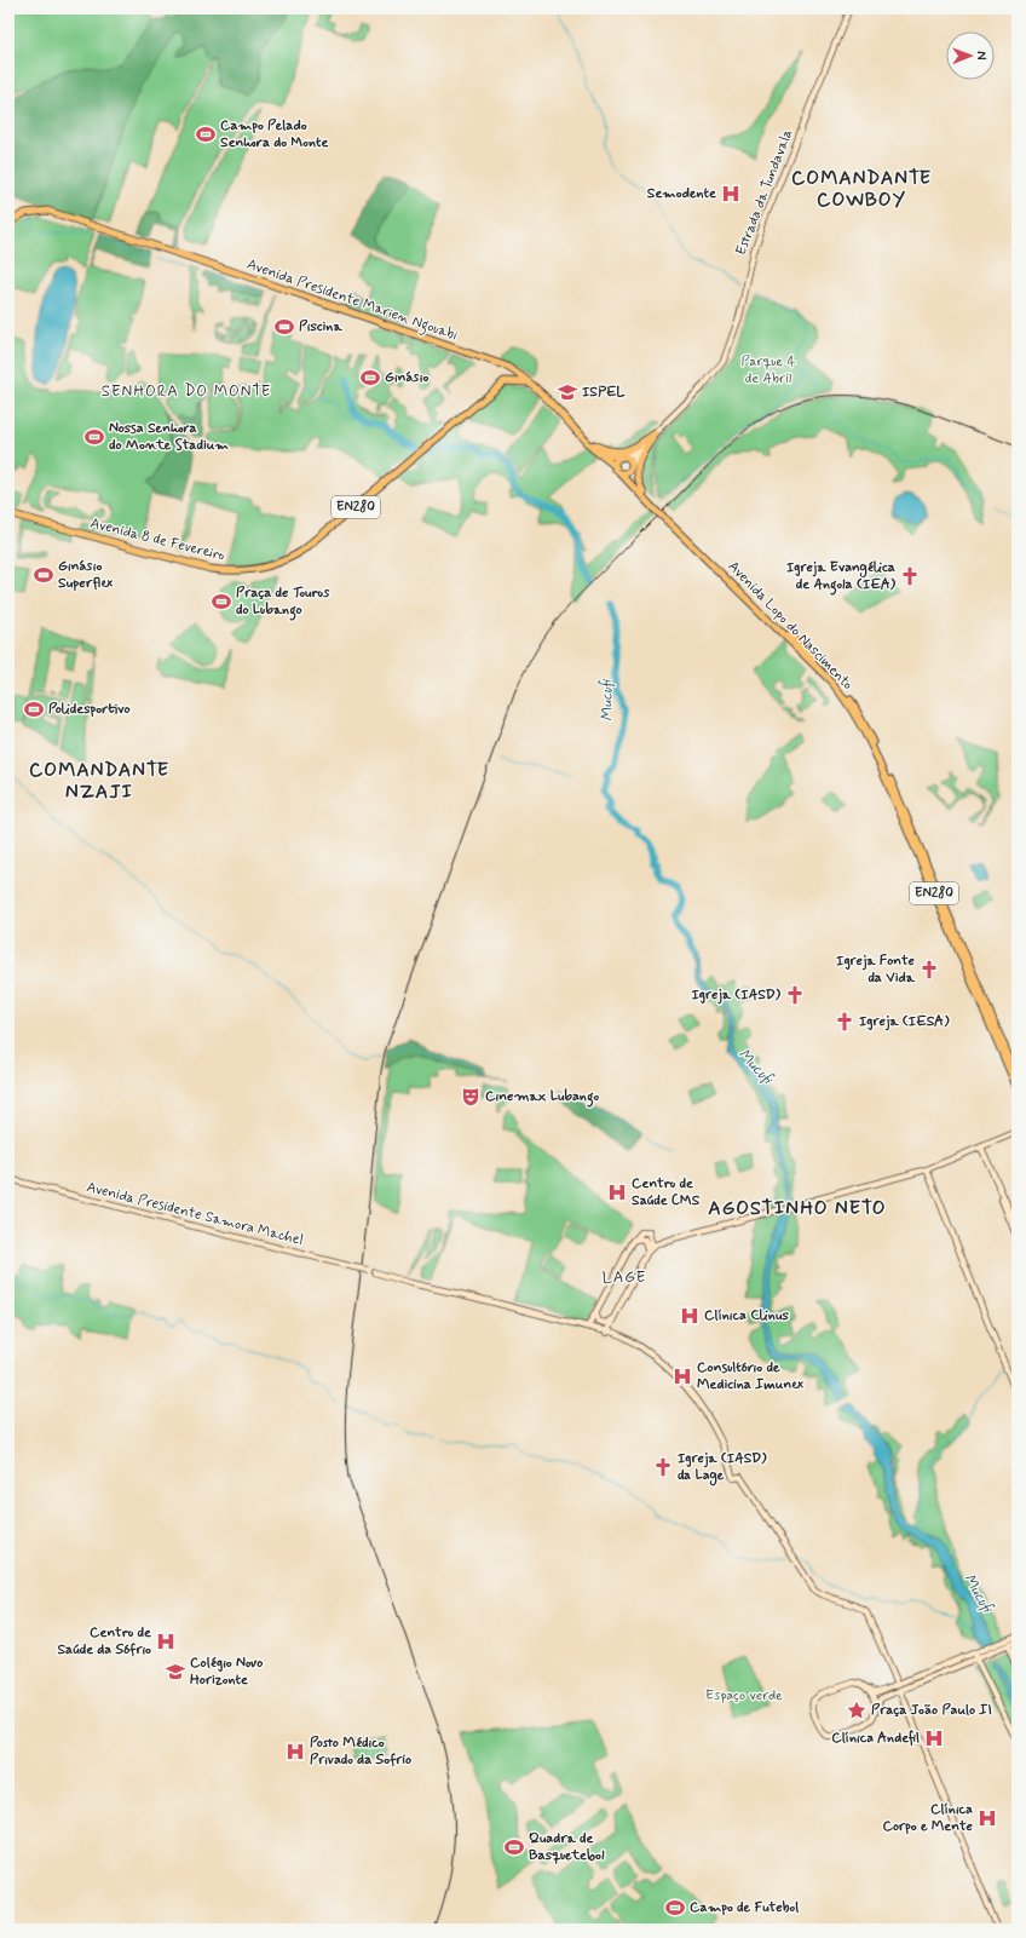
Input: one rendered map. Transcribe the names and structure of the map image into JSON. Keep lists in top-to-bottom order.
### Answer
{
  "streets": {
    "main road": [
      "Estrada da Tundavala",
      "Avenida Presidente Marien Ngouabi",
      "EN280",
      "Avenida 8 de Fevereiro",
      "Avenida Lopo do Nascimento",
      "Avenida Presidente Samora Machel"
    ]
  },
  "crossings": [
    ["Estrada da Tundavala", "Avenida Presidente Marien Ngouabi"],
    ["Estrada da Tundavala", "Avenida Lopo do Nascimento"],
    ["Avenida Presidente Marien Ngouabi", "Avenida 8 de Fevereiro"],
    ["Avenida Presidente Marien Ngouabi", "Avenida Lopo do Nascimento"]
  ],
  "districts": [
    "COMANDANTE COWBOY",
    "SENHORA DO MONTE",
    "COMANDANTE NZAJI",
    "AGOSTINHO NETO",
    "LAGE"
  ],
  "water": ["Mucufi"],
  "parks": ["Parque 4 de Abril", "Espaço verde"],
  "places": {
    "sports": [
      "Campo Pelado Senhora do Monte",
      "Piscina",
      "Ginásio",
      "Nossa Senhora do Monte Stadium",
      "Ginásio Superflex",
      "Praça de Touros do Lubango",
      "Polidesportivo",
      "Quadra de Basquetebol",
      "Campo de Futebol"
    ],
    "hospital": [
      "Semodente",
      "Centro de Saúde CMS",
      "Clínica Clinus",
      "Consultório de Medicina Imunex",
      "Centro de Saúde da Sófrio",
      "Clínica Andefil",
      "Posto Médico Privado da Sofrio",
      "Clínica Corpo e Mente"
    ],
    "school or university": ["ISPEL", "Colégio Novo Horizonte"],
    "church": [
      "Igreja Evangélica de Angola (IEA)",
      "Igreja Fonte da Vida",
      "Igreja (IASD)",
      "Igreja (IESA)",
      "Igreja (IASD) da Lage"
    ],
    "theatre": ["Cinemax Lubango"],
    "place": ["Praça João Paulo II"]
  },
  "north": "right"
}
